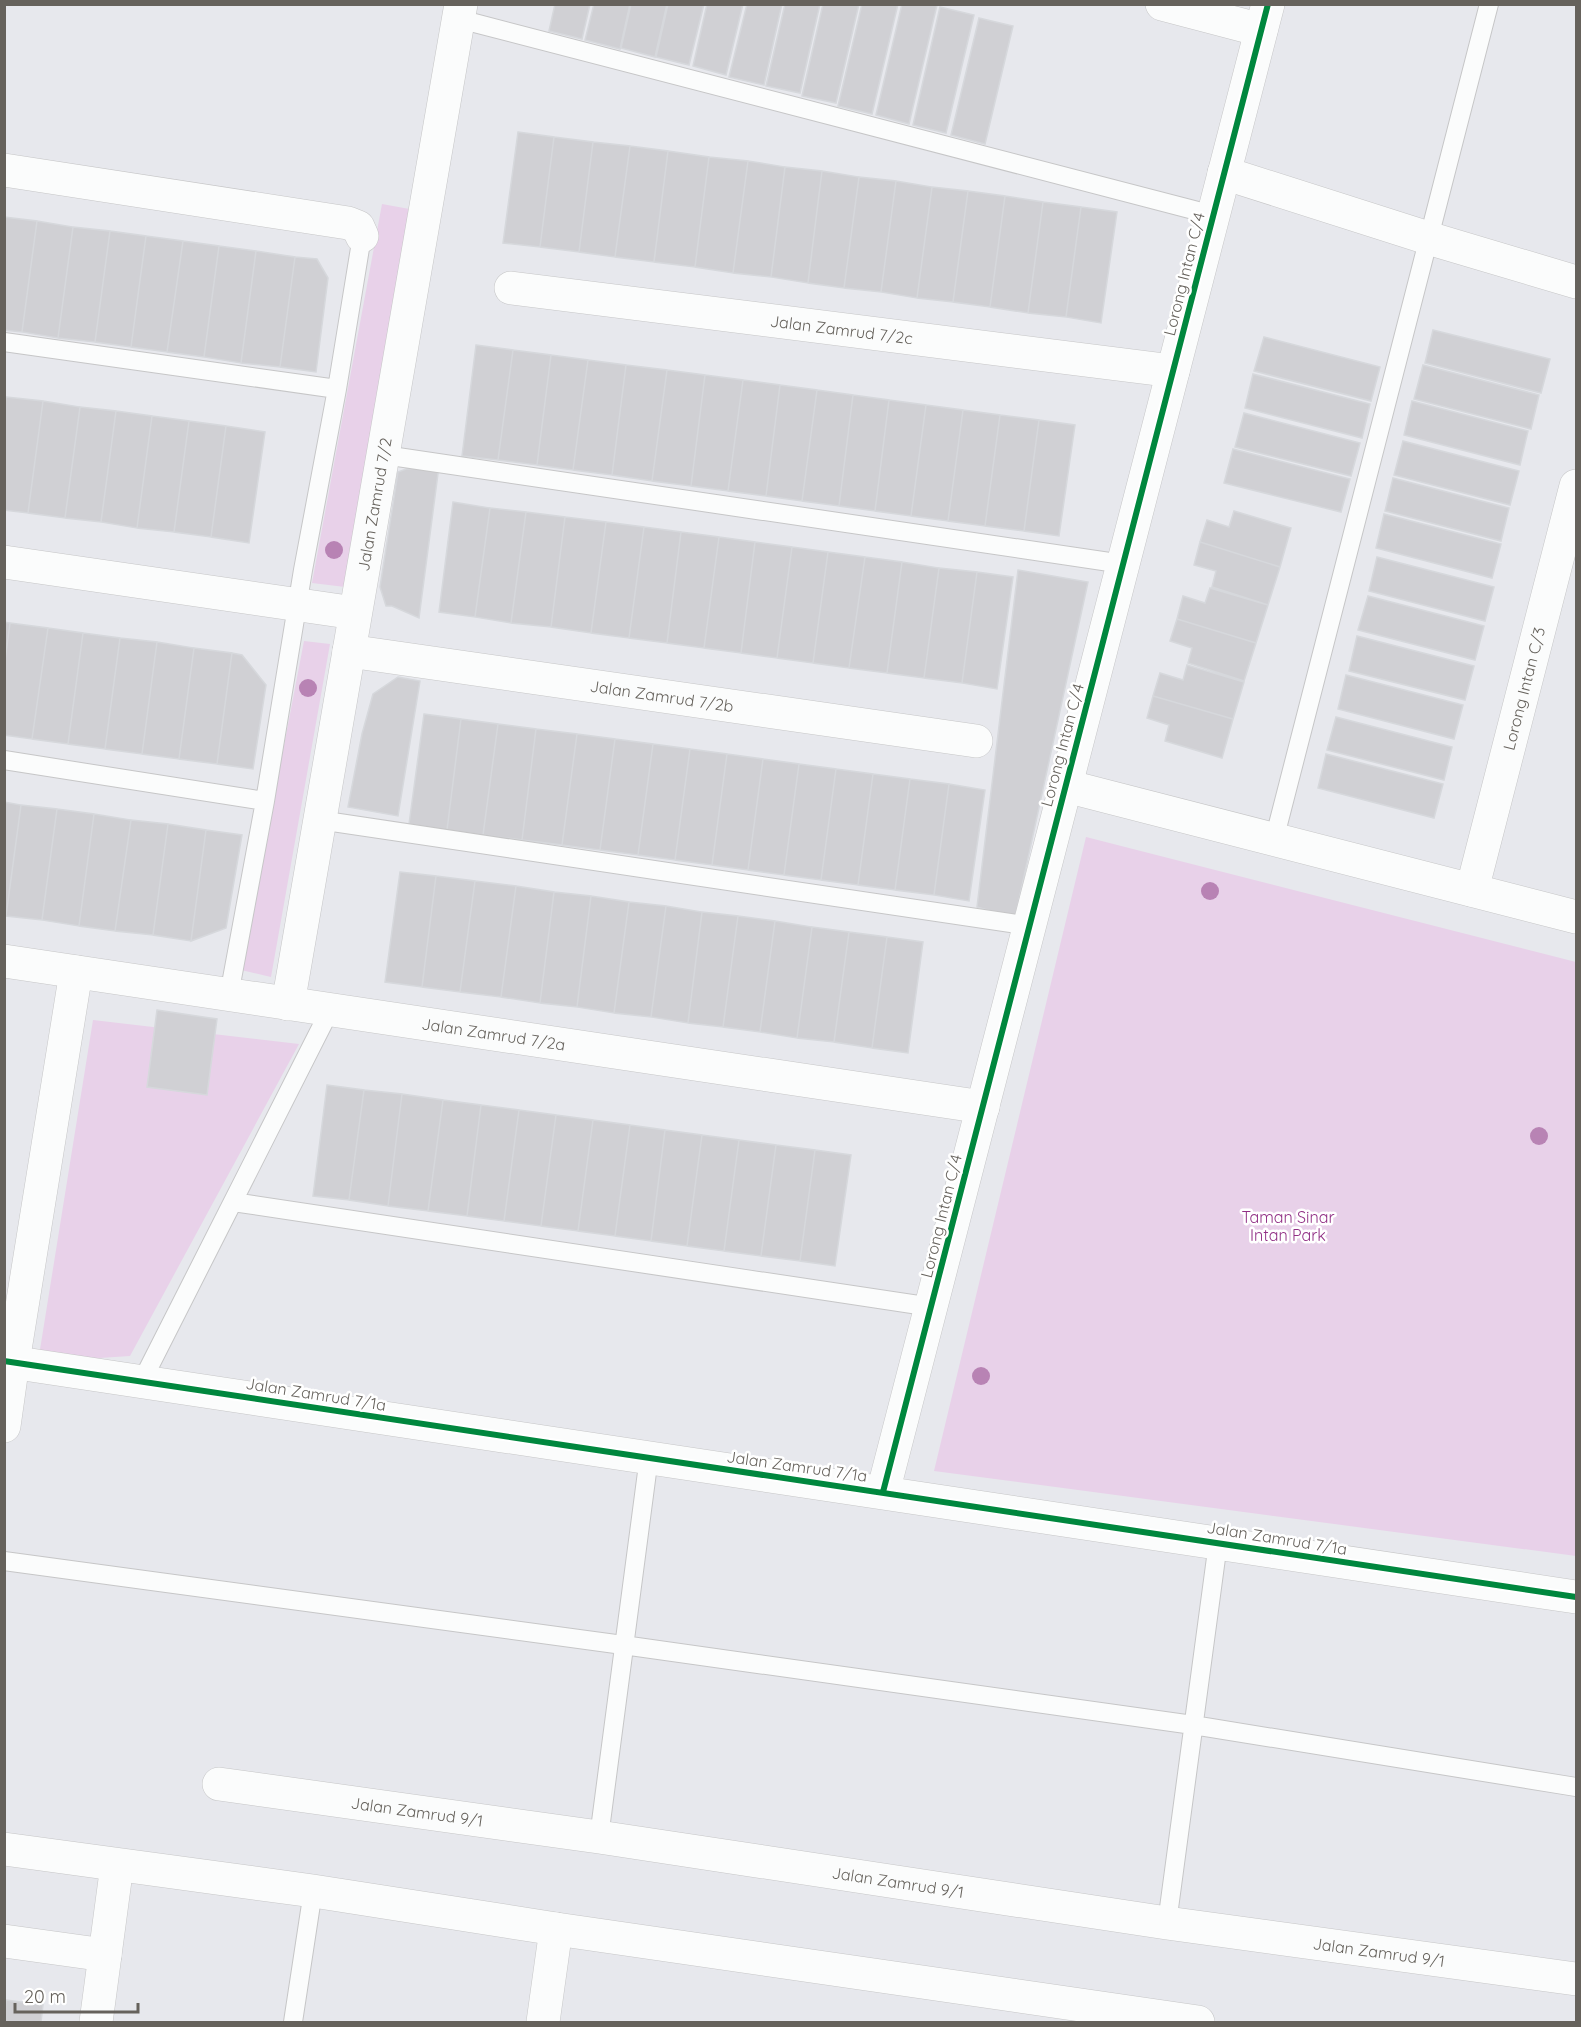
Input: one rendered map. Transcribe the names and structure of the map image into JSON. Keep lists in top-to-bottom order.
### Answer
{
  "streets": {
    "street": [
      "Lorong Intan C/4",
      "Jalan Zamrud 7/2c",
      "Jalan Zamrud 7/2",
      "Lorong Intan C/3",
      "Jalan Zamrud 7/2b",
      "Jalan Zamrud 7/2a",
      "Jalan Zamrud 7/1a",
      "Jalan Zamrud 9/1"
    ]
  },
  "crossings": [
    ["Lorong Intan C/4", "Jalan Zamrud 7/2c"],
    ["Lorong Intan C/4", "Jalan Zamrud 7/2a"],
    ["Lorong Intan C/4", "Jalan Zamrud 7/1a"],
    ["Jalan Zamrud 7/2", "Jalan Zamrud 7/2b"],
    ["Jalan Zamrud 7/2", "Jalan Zamrud 7/2a"]
  ],
  "parks": ["Taman Sinar Intan Park"],
  "scale_bar": "20 m"
}
